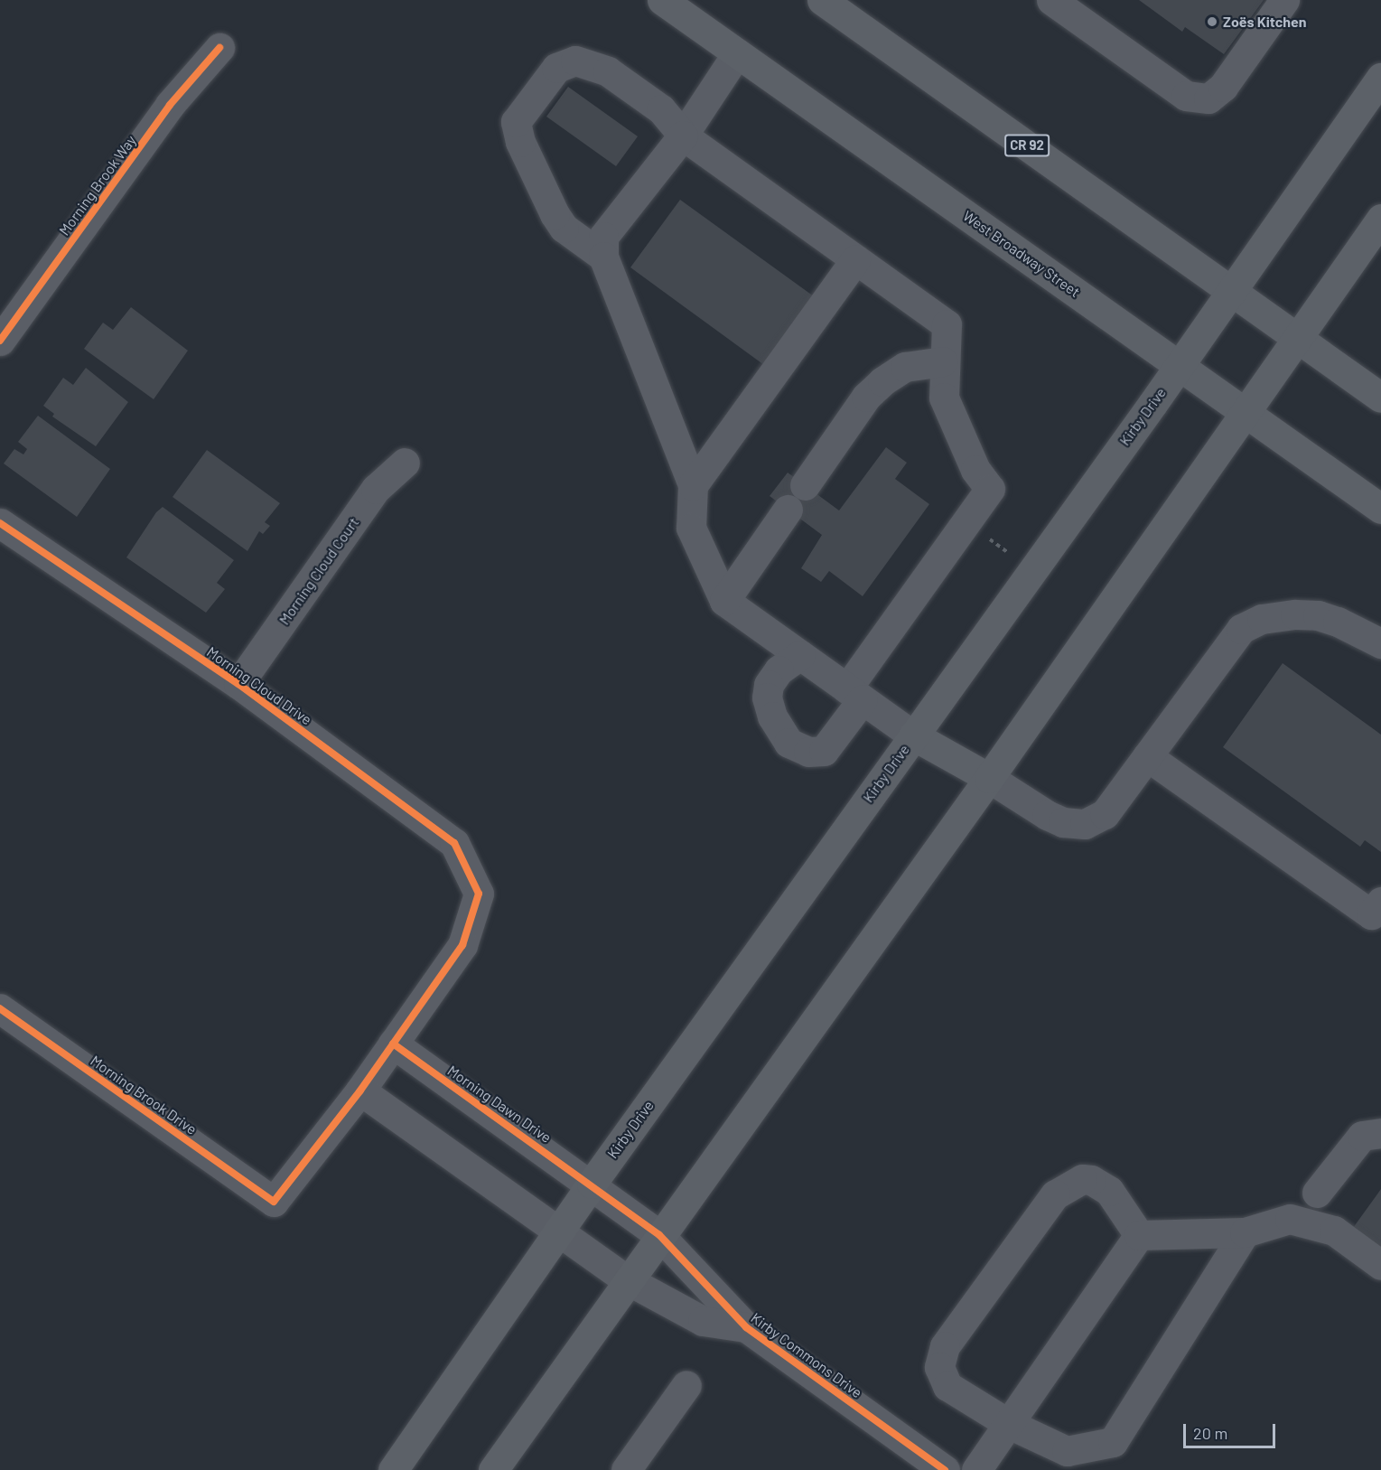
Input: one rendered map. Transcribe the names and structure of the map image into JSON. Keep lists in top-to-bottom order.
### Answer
{
  "streets": {
    "main road": ["CR 92", "West Broadway Street", "Kirby Drive"],
    "street": [
      "Morning Brook Way",
      "Morning Cloud Court",
      "Morning Cloud Drive",
      "Morning Brook Drive",
      "Morning Dawn Drive",
      "Kirby Commons Drive"
    ]
  },
  "crossings": [
    ["CR 92", "Kirby Drive"],
    ["West Broadway Street", "Kirby Drive"],
    ["Kirby Drive", "Morning Dawn Drive"],
    ["Kirby Drive", "Kirby Commons Drive"],
    ["Morning Cloud Court", "Morning Cloud Drive"],
    ["Morning Cloud Drive", "Morning Dawn Drive"],
    ["Morning Dawn Drive", "Kirby Commons Drive"]
  ],
  "places": ["Zoës Kitchen"],
  "scale_bar": "20 m"
}
